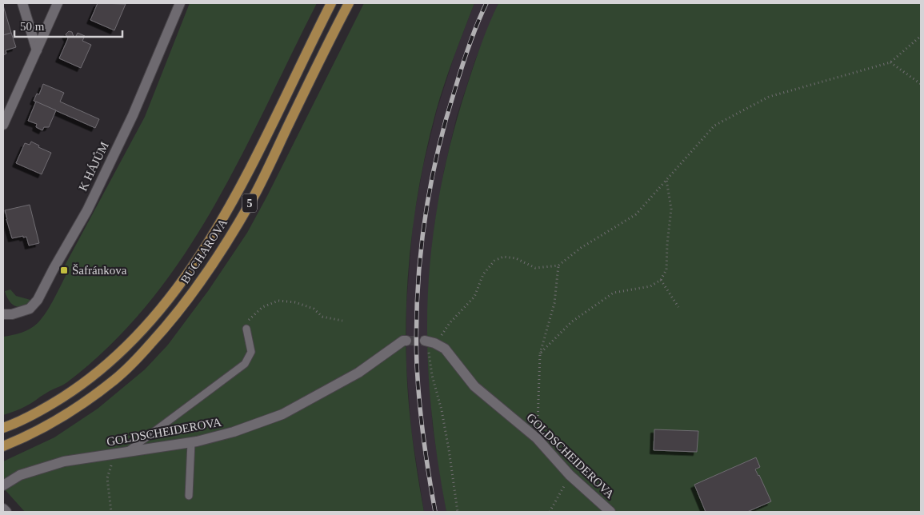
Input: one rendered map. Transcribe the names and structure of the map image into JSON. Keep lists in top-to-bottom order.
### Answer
{
  "streets": {
    "main road": ["5", "BUCHAROVA"],
    "street": ["K HÁJŮM", "GOLDSCHEIDEROVA"]
  },
  "places": {
    "transit": ["Šafránkova"]
  },
  "scale_bar": "50 m"
}
